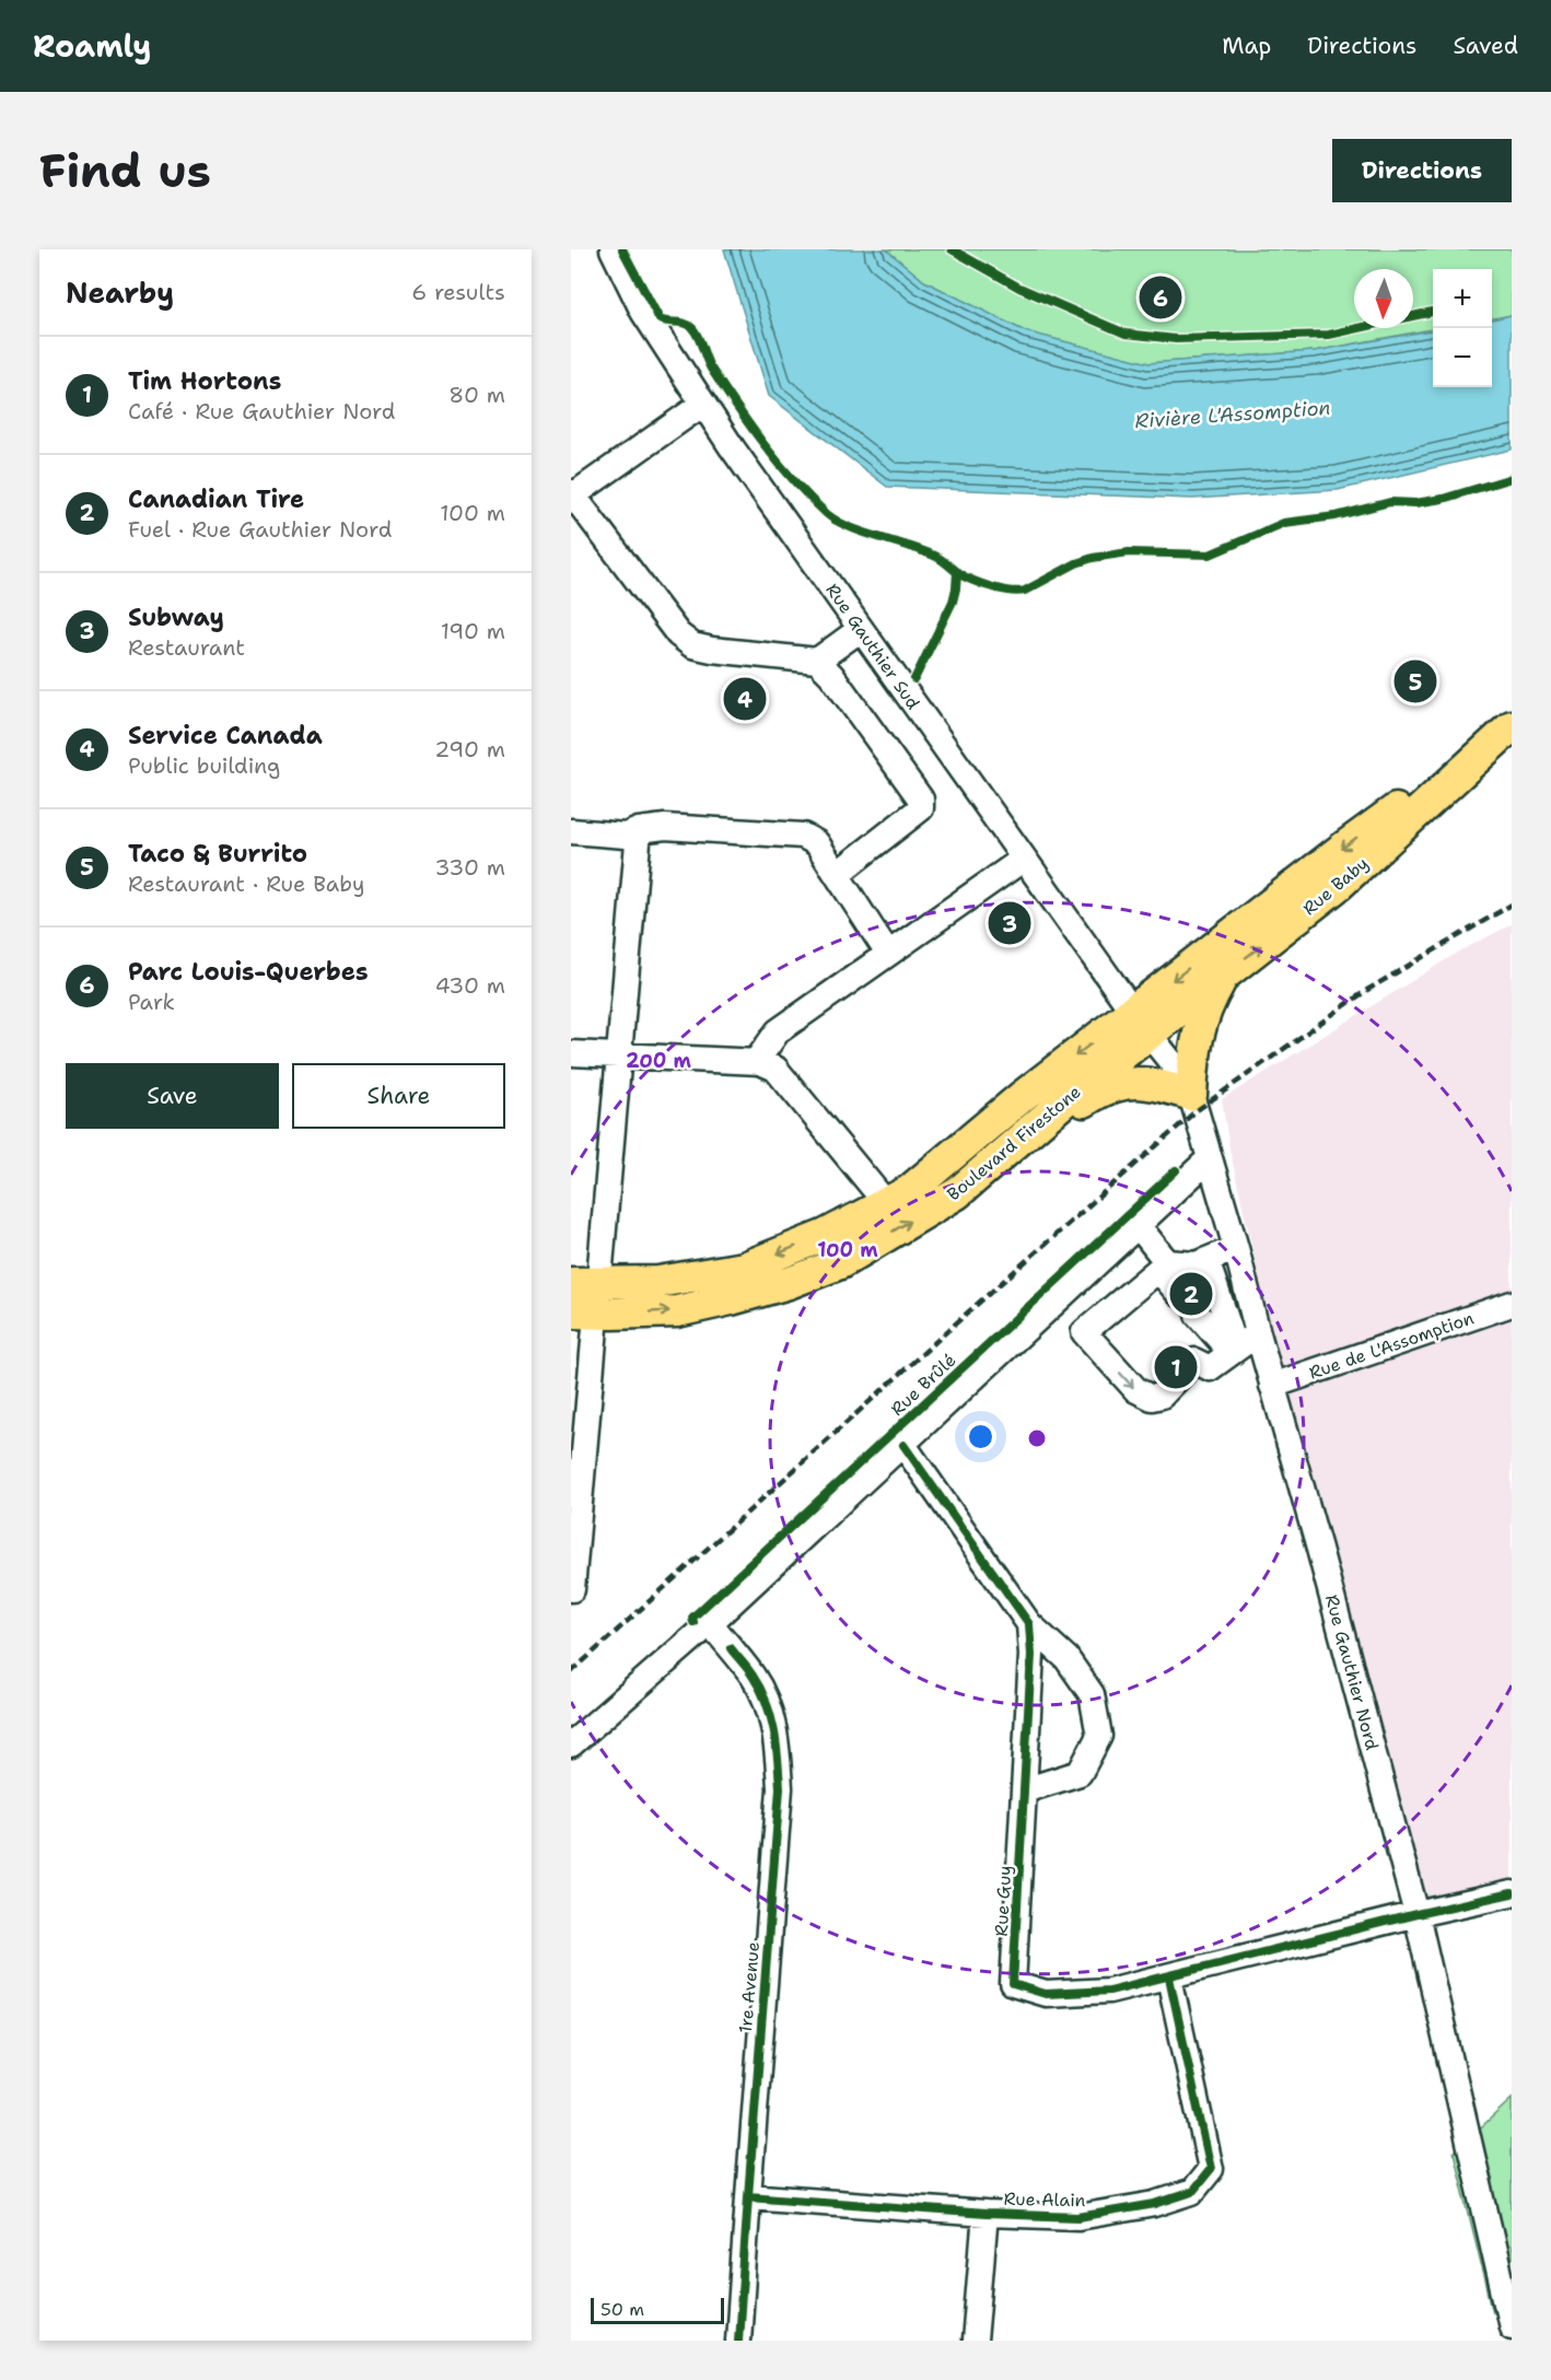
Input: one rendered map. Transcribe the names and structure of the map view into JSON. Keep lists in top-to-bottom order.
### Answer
{
  "streets": {
    "main road": ["Rue Baby", "Boulevard Firestone"],
    "street": [
      "Rue Gauthier Sud",
      "Rue de L'Assomption",
      "Rue Brûlé",
      "Rue Gauthier Nord",
      "Rue Guy",
      "1re Avenue",
      "Rue Alain"
    ]
  },
  "crossings": [
    ["Rue Gauthier Sud", "Rue Baby"],
    ["Rue Gauthier Sud", "Boulevard Firestone"],
    ["Rue Gauthier Sud", "Rue Gauthier Nord"],
    ["Rue Baby", "Boulevard Firestone"],
    ["Rue Baby", "Rue Gauthier Nord"],
    ["Boulevard Firestone", "Rue Gauthier Nord"],
    ["Rue de L'Assomption", "Rue Gauthier Nord"],
    ["Rue Brûlé", "Rue Gauthier Nord"],
    ["Rue Brûlé", "1re Avenue"],
    ["Rue Gauthier Nord", "Rue Guy"],
    ["Rue Guy", "Rue Alain"],
    ["1re Avenue", "Rue Alain"]
  ],
  "water": ["Rivière L'Assomption"],
  "scale_bar": "50 m",
  "north": "bottom",
  "page": {
    "header": "Roamly",
    "nav": ["Map", "Directions", "Saved"],
    "buttons": [
      "Directions",
      ["Save", "Share"]
    ],
    "title": "Find us",
    "heading": ["Nearby", "6 results"],
    "map_buttons": ["+", "−"],
    "pins": [
      "6",
      "5",
      "4",
      "3",
      "2",
      "1"
    ],
    "list": [
      {
        "mark": "1",
        "name": "Tim Hortons",
        "note": "Café · Rue Gauthier Nord",
        "value": "80 m"
      },
      {
        "mark": "2",
        "name": "Canadian Tire",
        "note": "Fuel · Rue Gauthier Nord",
        "value": "100 m"
      },
      {
        "mark": "3",
        "name": "Subway",
        "note": "Restaurant",
        "value": "190 m"
      },
      {
        "mark": "4",
        "name": "Service Canada",
        "note": "Public building",
        "value": "290 m"
      },
      {
        "mark": "5",
        "name": "Taco & Burrito",
        "note": "Restaurant · Rue Baby",
        "value": "330 m"
      },
      {
        "mark": "6",
        "name": "Parc Louis-Querbes",
        "note": "Park",
        "value": "430 m"
      }
    ],
    "scale": "50 m"
  },
  "rings": ["200 m", "100 m"]
}
